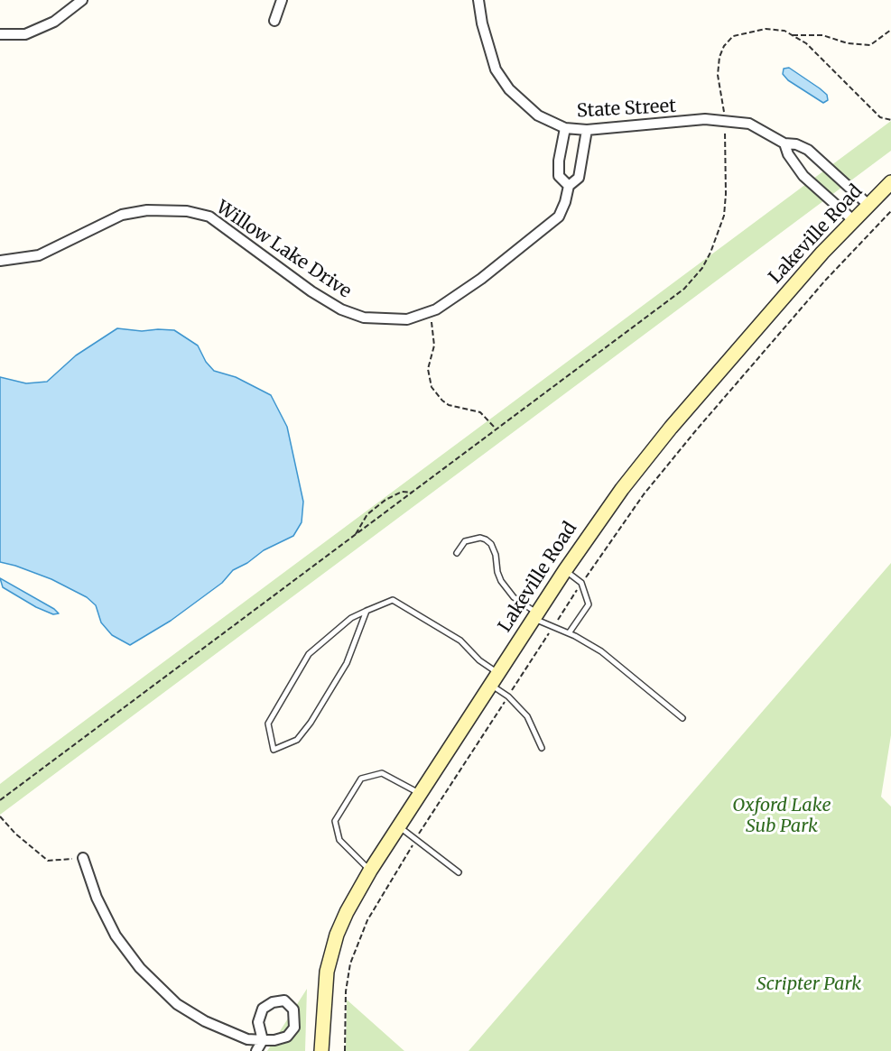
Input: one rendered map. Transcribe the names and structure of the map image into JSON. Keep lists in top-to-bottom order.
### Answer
{
  "streets": {
    "main road": ["Lakeville Road"],
    "street": ["State Street", "Willow Lake Drive"]
  },
  "crossings": [
    ["State Street", "Lakeville Road"],
    ["State Street", "Willow Lake Drive"]
  ],
  "parks": ["Oxford Lake Sub Park", "Scripter Park"]
}
